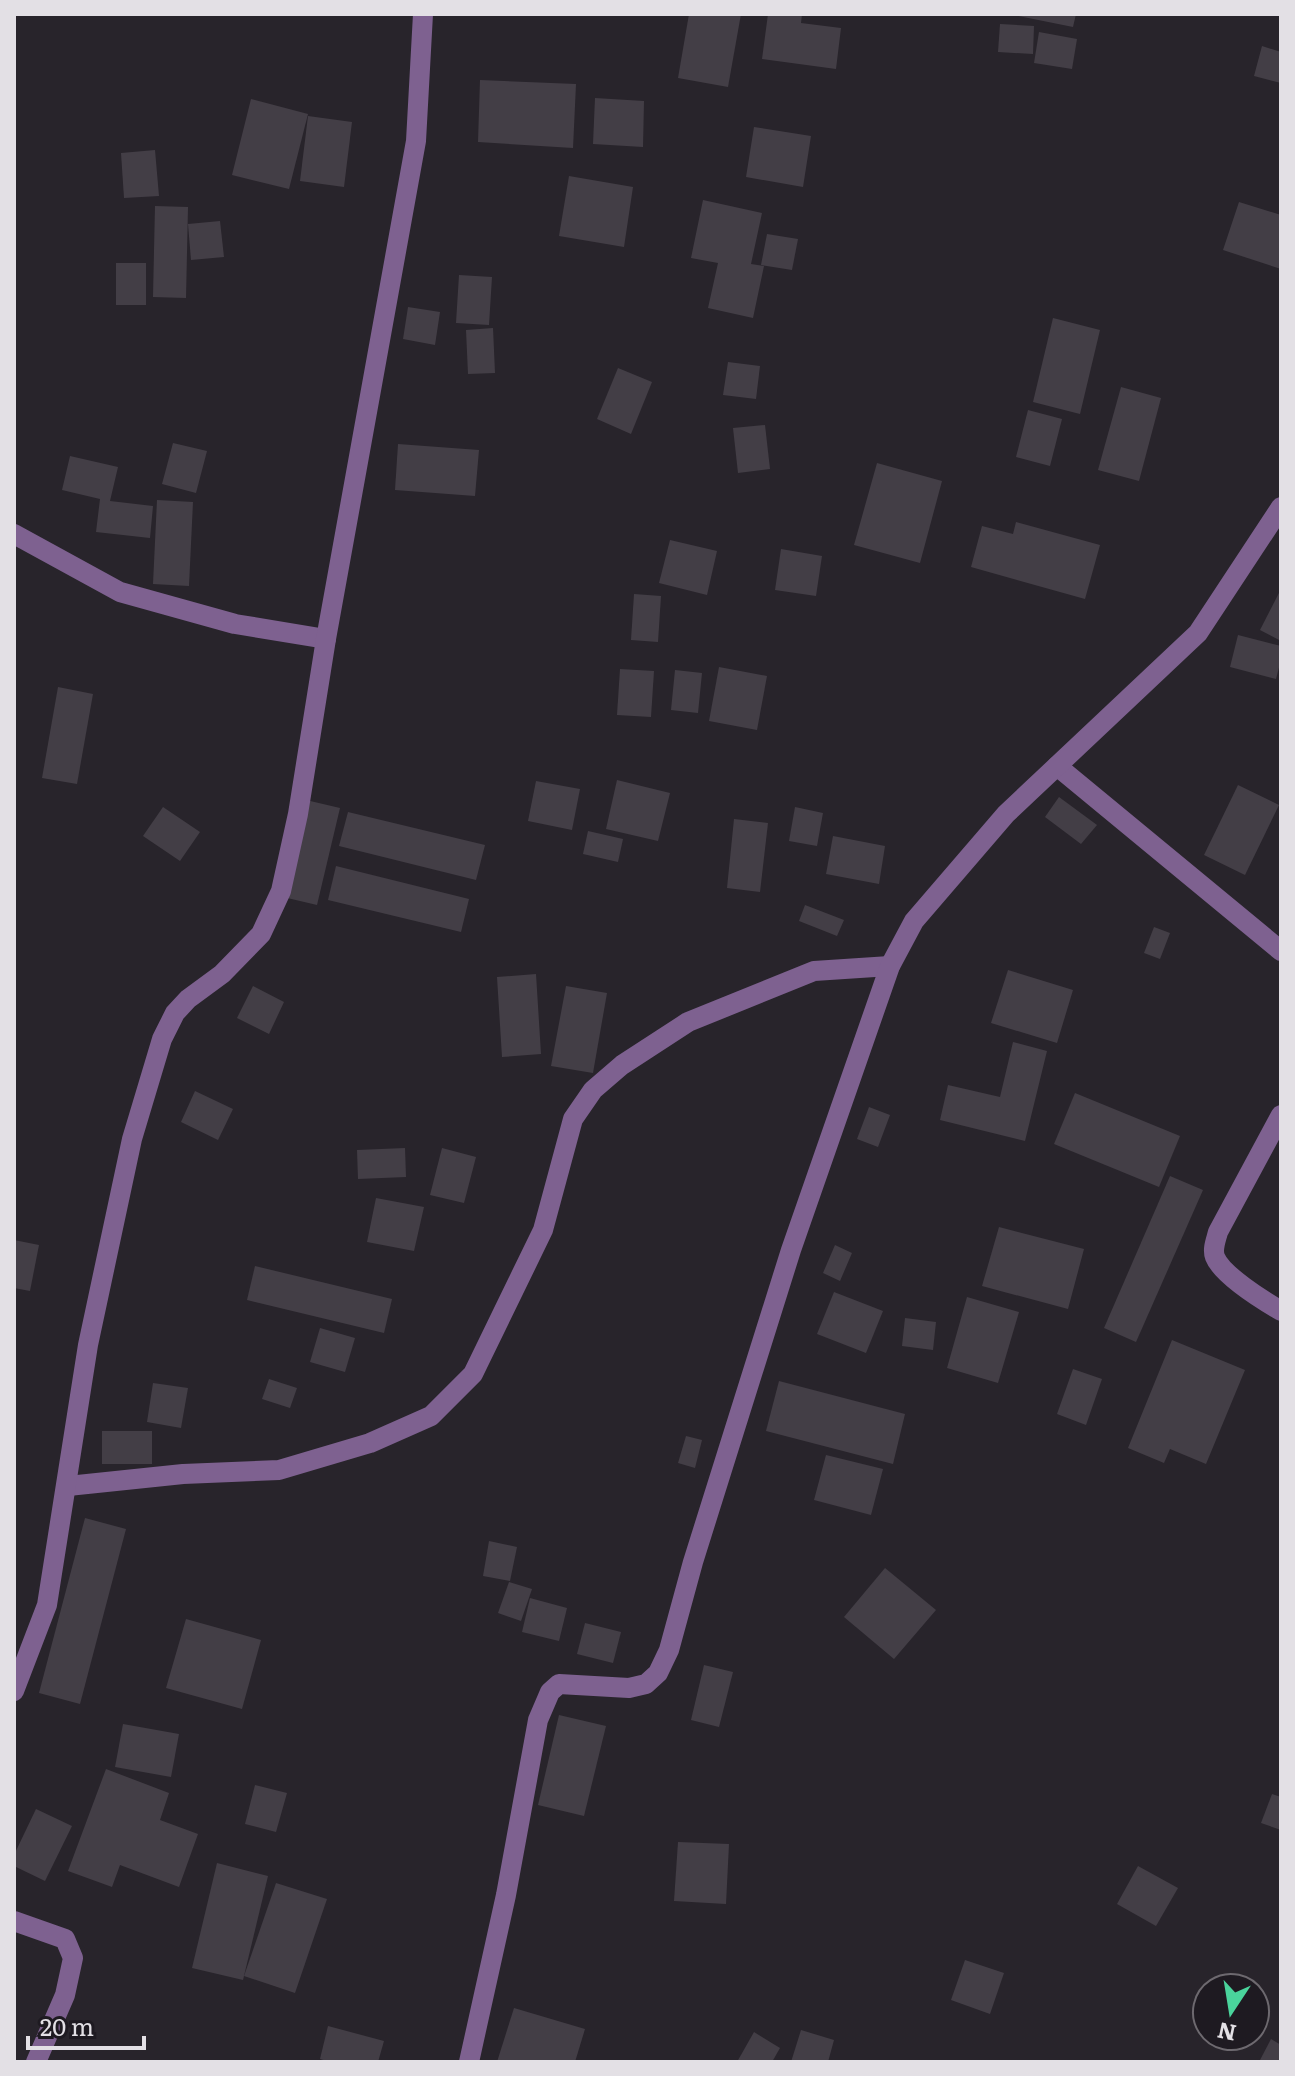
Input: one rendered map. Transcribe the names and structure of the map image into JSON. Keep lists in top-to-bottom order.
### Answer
{
  "scale_bar": "20 m",
  "north": "bottom"
}
